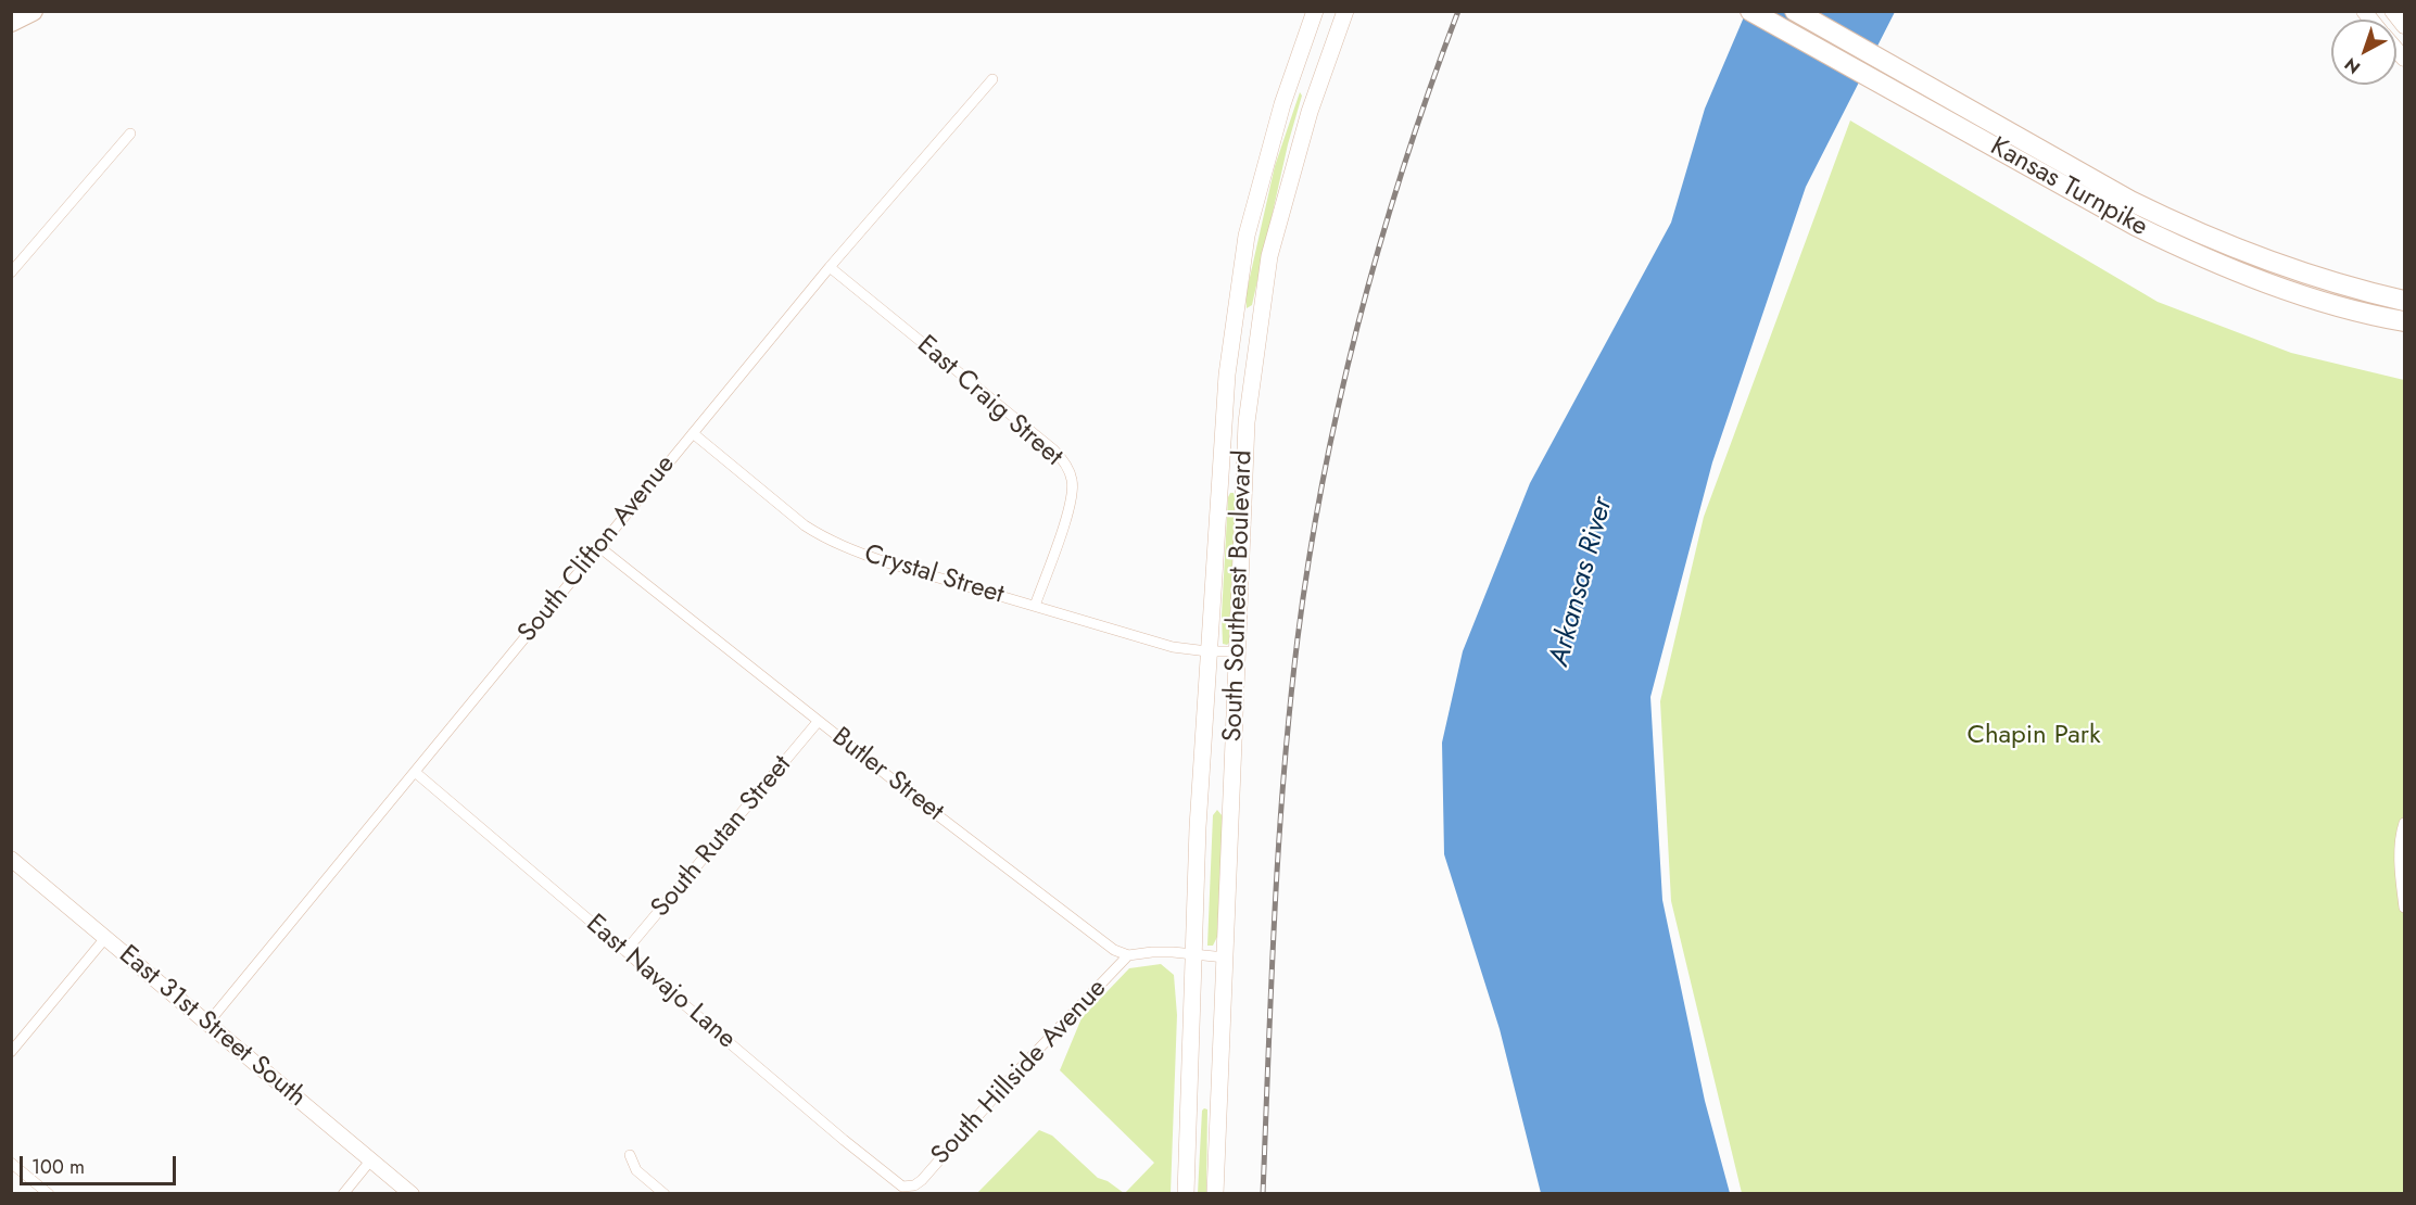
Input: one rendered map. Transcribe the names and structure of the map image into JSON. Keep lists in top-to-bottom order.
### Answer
{
  "streets": {
    "highway": ["Kansas Turnpike"],
    "main road": ["South Southeast Boulevard"],
    "street": [
      "East Craig Street",
      "South Clifton Avenue",
      "Crystal Street",
      "Butler Street",
      "South Rutan Street",
      "East Navajo Lane",
      "East 31st Street South",
      "South Hillside Avenue"
    ]
  },
  "crossings": [
    ["East Craig Street", "South Clifton Avenue"],
    ["East Craig Street", "Crystal Street"],
    ["South Clifton Avenue", "Crystal Street"],
    ["South Clifton Avenue", "Butler Street"],
    ["South Clifton Avenue", "East Navajo Lane"],
    ["South Clifton Avenue", "East 31st Street South"],
    ["Crystal Street", "South Southeast Boulevard"],
    ["Butler Street", "South Rutan Street"],
    ["Butler Street", "South Hillside Avenue"],
    ["South Rutan Street", "East Navajo Lane"],
    ["East Navajo Lane", "South Hillside Avenue"]
  ],
  "water": ["Arkansas River"],
  "parks": ["Chapin Park"],
  "scale_bar": "100 m",
  "north": "bottom left"
}
